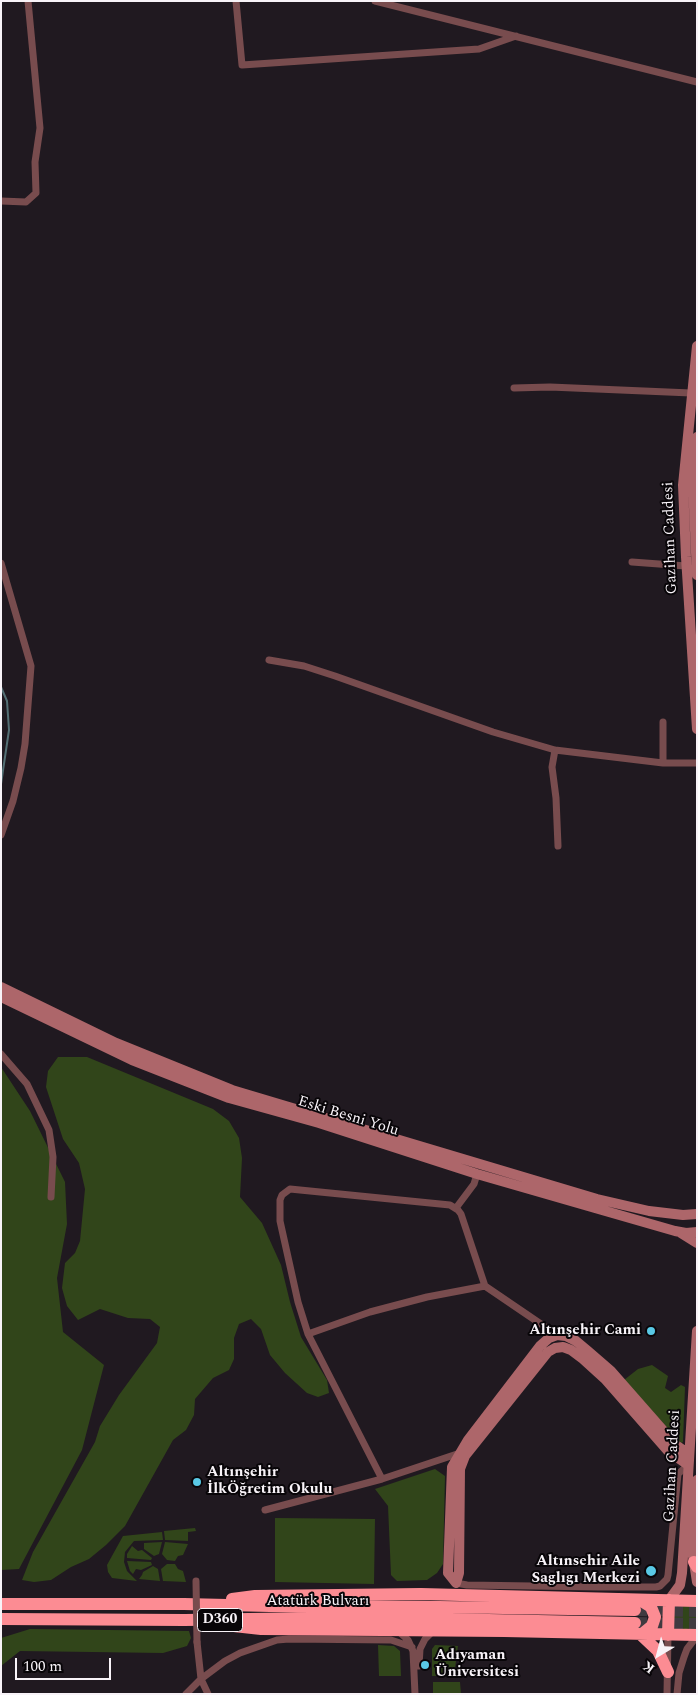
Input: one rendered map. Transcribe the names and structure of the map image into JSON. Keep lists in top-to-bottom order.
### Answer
{
  "streets": {
    "highway": ["Atatürk Bulvarı", "D360"],
    "main road": ["Gazihan Caddesi", "Eski Besni Yolu"]
  },
  "crossings": [
    ["Atatürk Bulvarı", "D360"]
  ],
  "places": [
    "Altınşehir Cami",
    "Altınşehir İlkÖğretim Okulu",
    "Altınsehir Aile Saglıgı Merkezi",
    "Adıyaman Üniversitesi"
  ],
  "scale_bar": "100 m",
  "north": "bottom left"
}
